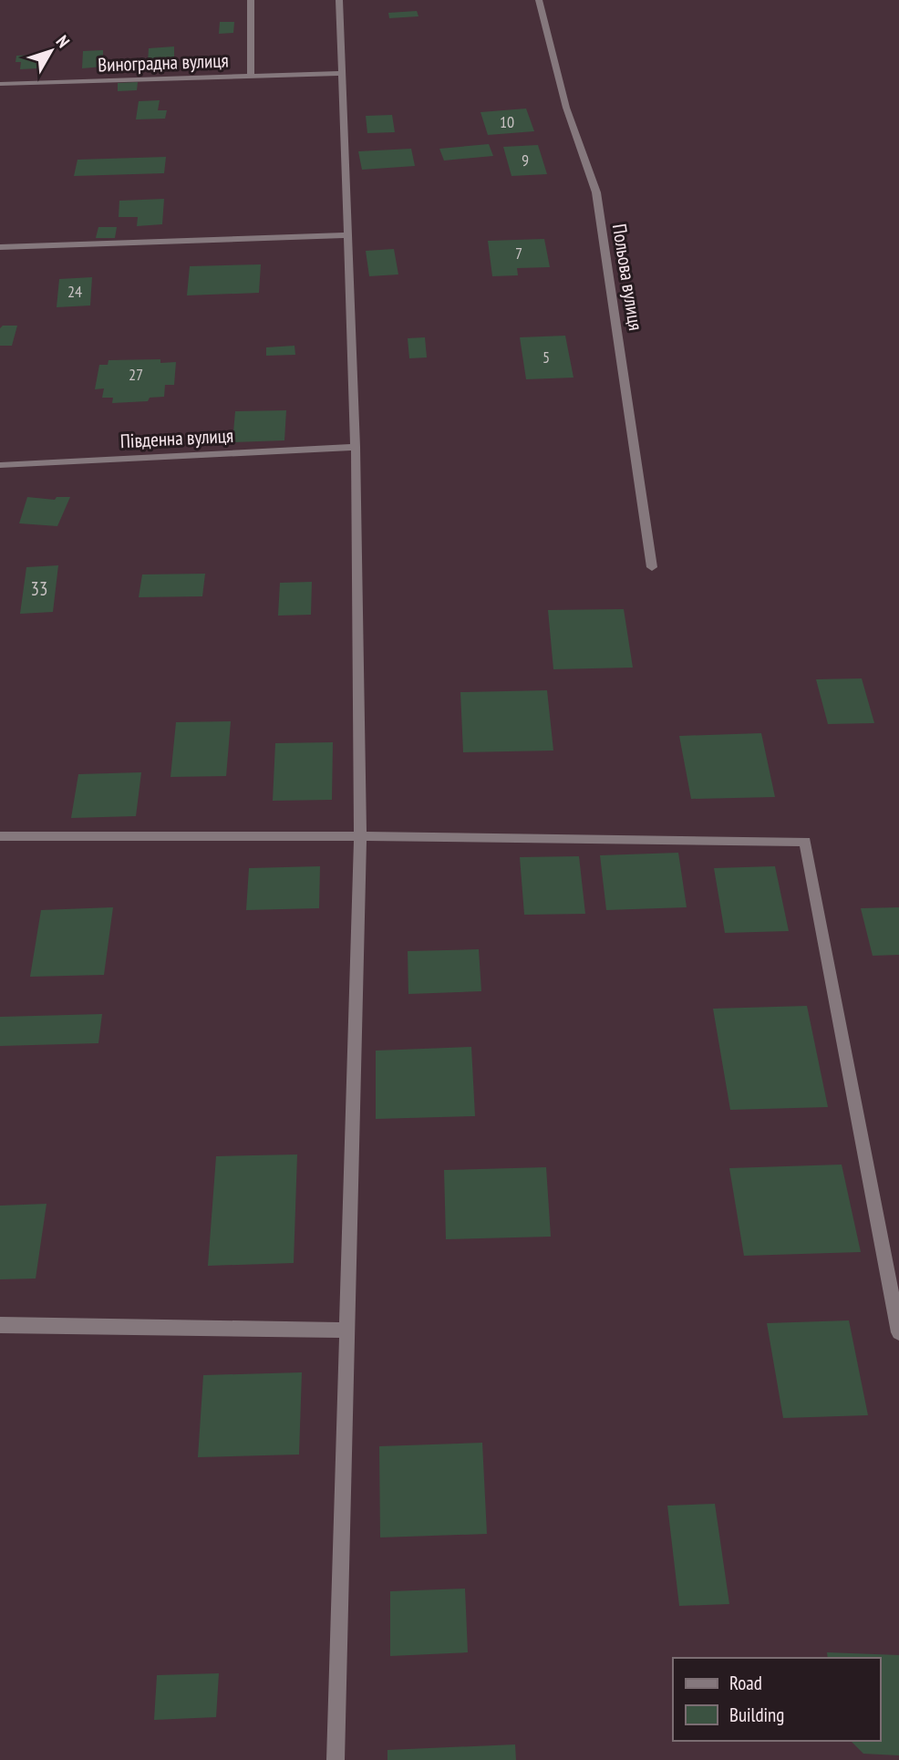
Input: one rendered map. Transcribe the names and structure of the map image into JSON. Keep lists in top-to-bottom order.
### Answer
{
  "streets": {
    "street": ["Виноградна вулиця", "Польова вулиця", "Південна вулиця"]
  },
  "house_numbers": [
    "10",
    "9",
    "7",
    "24",
    "5",
    "27",
    "33"
  ],
  "legend": ["Road", "Building"],
  "north": "top right"
}
